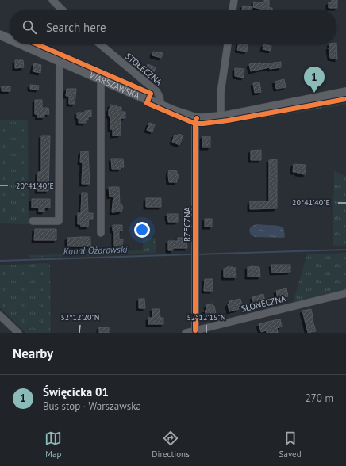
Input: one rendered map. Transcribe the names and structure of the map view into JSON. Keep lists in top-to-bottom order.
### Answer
{
  "streets": {
    "main road": ["WARSZAWSKA"],
    "street": ["STOŁECZNA", "RZECZNA", "SŁONECZNA"]
  },
  "crossings": [
    ["STOŁECZNA", "WARSZAWSKA"],
    ["WARSZAWSKA", "RZECZNA"],
    ["RZECZNA", "SŁONECZNA"]
  ],
  "water": ["Kanał Ożarowski"],
  "page": {
    "search": "Search here",
    "pins": "1",
    "heading": "Nearby",
    "list": [
      {
        "mark": "1",
        "name": "Święcicka 01",
        "note": "Bus stop · Warszawska",
        "value": "270 m"
      }
    ],
    "nav": ["Map", "Directions", "Saved"]
  },
  "coordinates": ["20°41'40\"E", "52°12'20\"N", "52°12'15\"N"]
}
